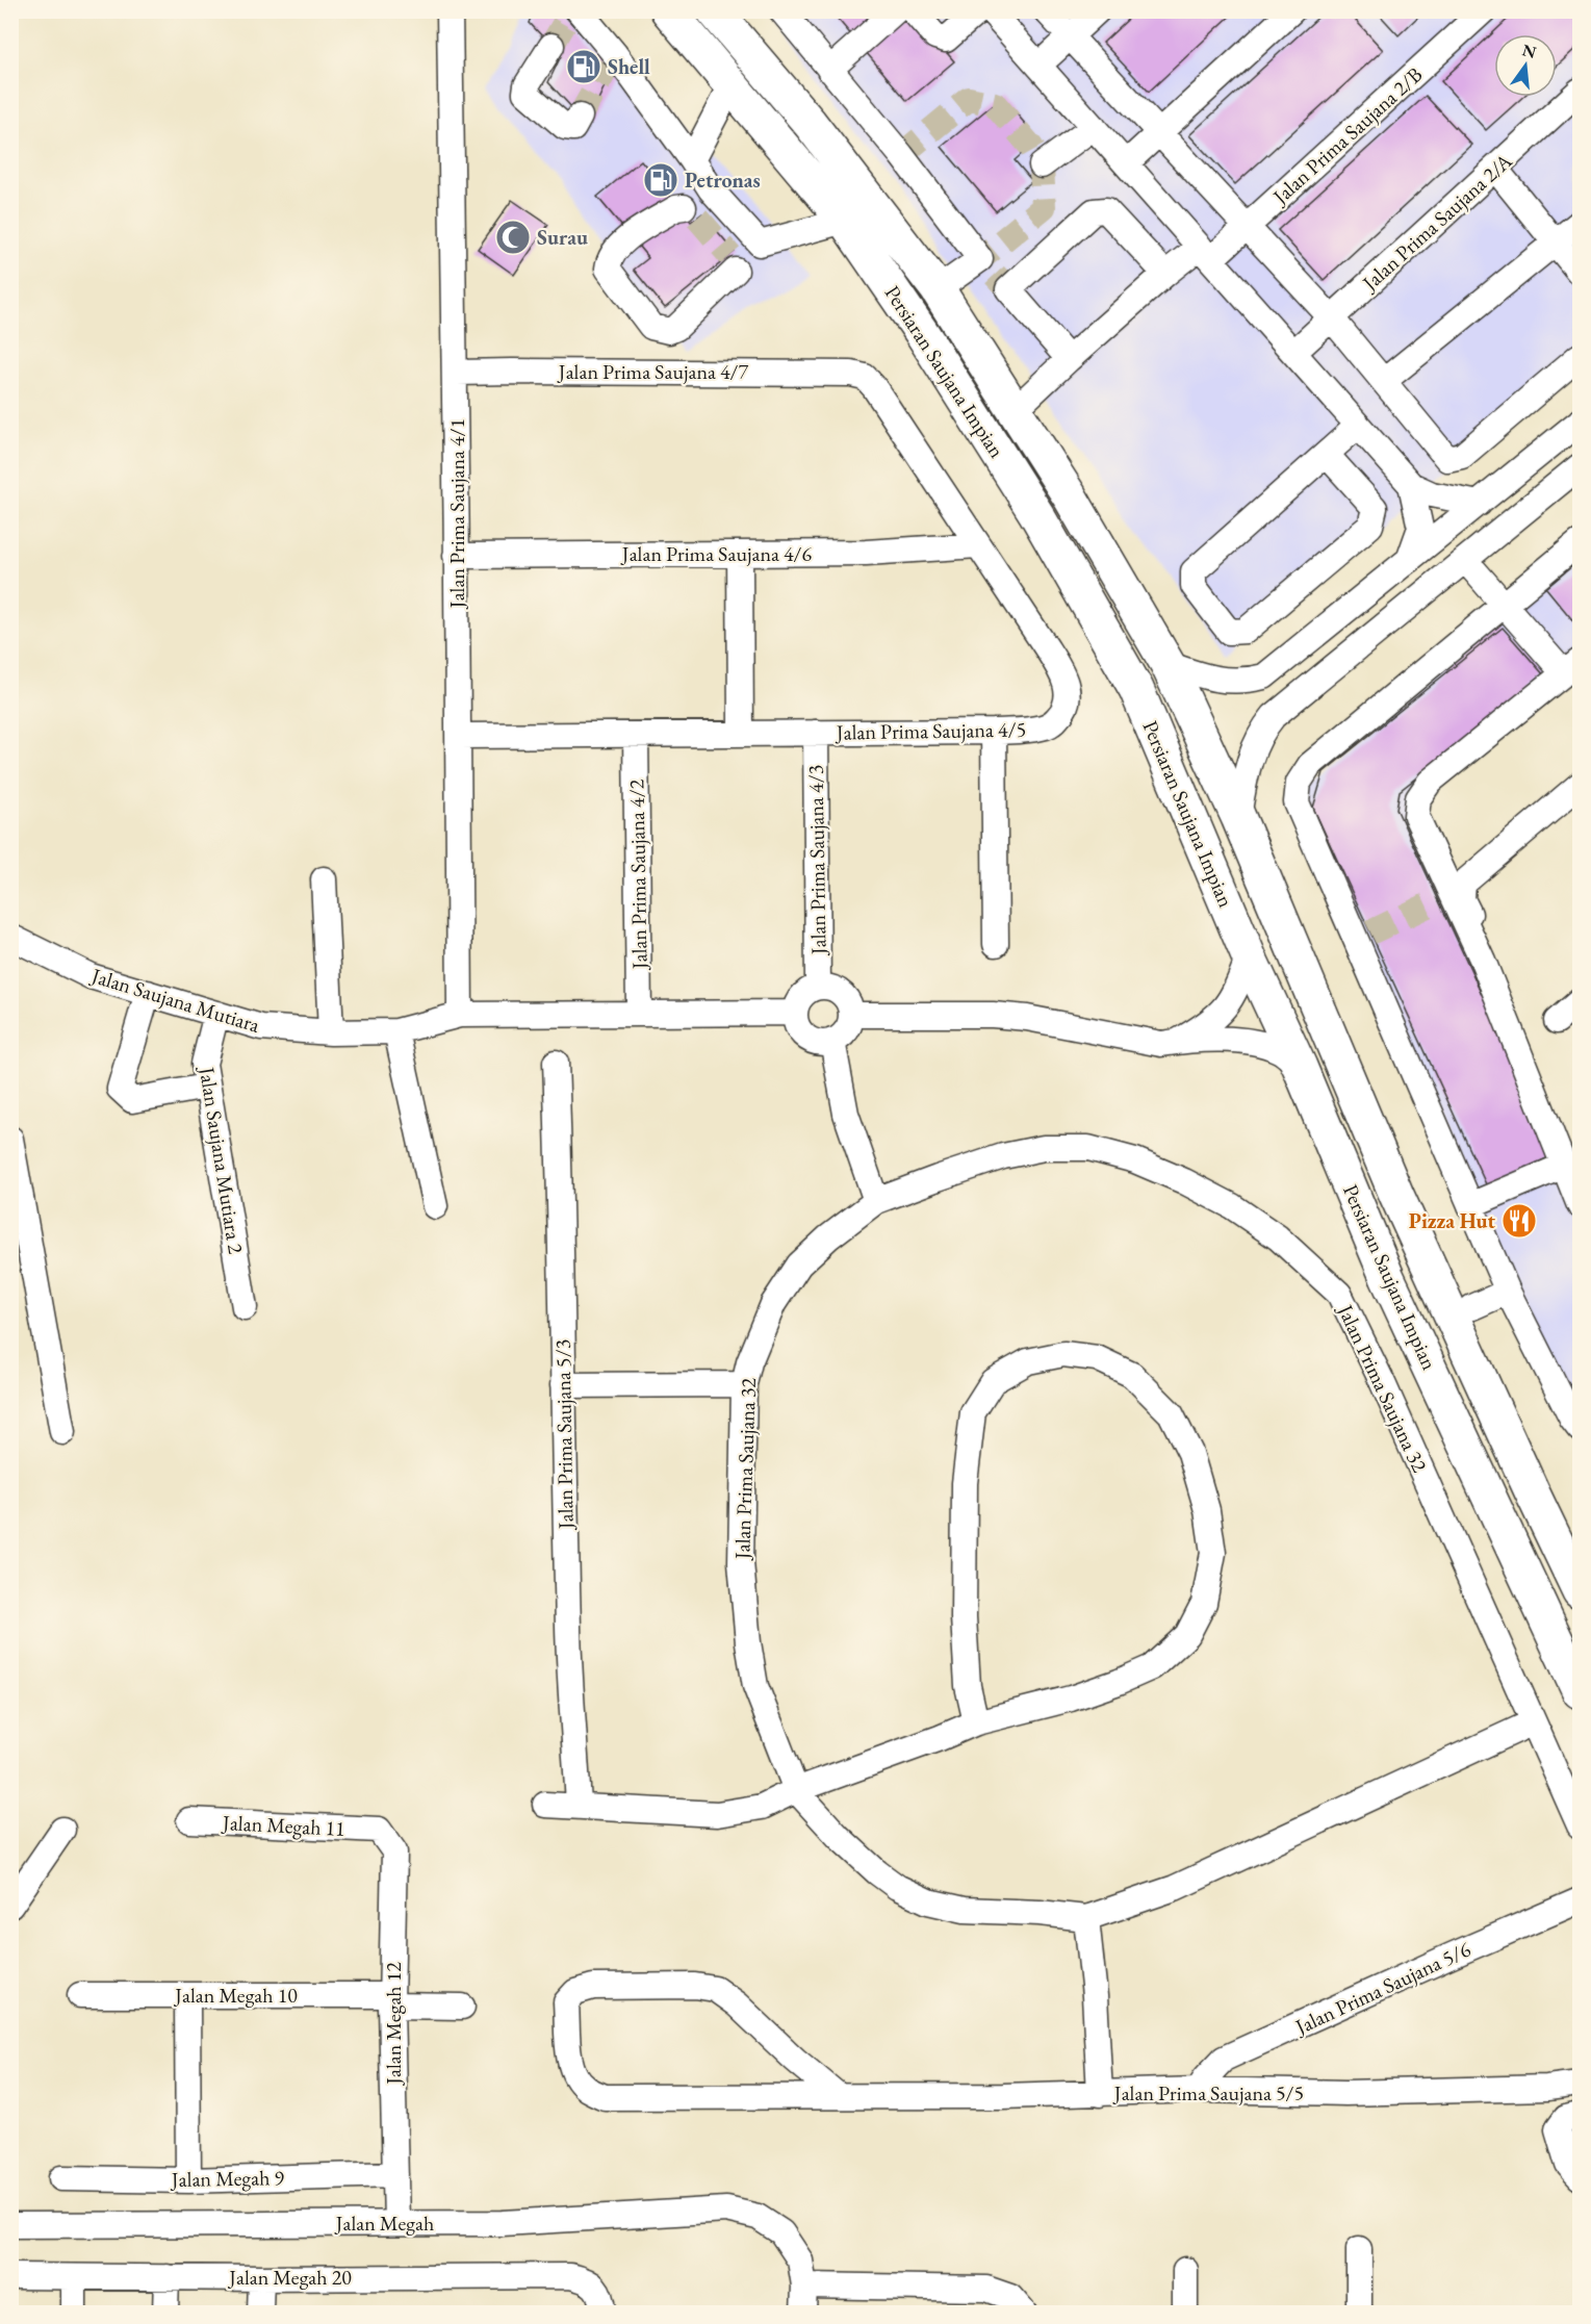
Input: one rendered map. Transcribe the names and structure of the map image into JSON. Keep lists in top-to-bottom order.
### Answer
{
  "streets": {
    "highway": ["Persiaran Saujana Impian"],
    "street": [
      "Jalan Prima Saujana 2/B",
      "Jalan Prima Saujana 2/A",
      "Jalan Prima Saujana 4/7",
      "Jalan Prima Saujana 4/1",
      "Jalan Prima Saujana 4/6",
      "Jalan Prima Saujana 4/5",
      "Jalan Prima Saujana 4/3",
      "Jalan Prima Saujana 4/2",
      "Jalan Saujana Mutiara",
      "Jalan Saujana Mutiara 2",
      "Jalan Prima Saujana 32",
      "Jalan Prima Saujana 5/3",
      "Jalan Megah 11",
      "Jalan Prima Saujana 5/6",
      "Jalan Megah 10",
      "Jalan Megah 12",
      "Jalan Prima Saujana 5/5",
      "Jalan Megah 9",
      "Jalan Megah",
      "Jalan Megah 20"
    ]
  },
  "crossings": [
    ["Jalan Prima Saujana 2/B", "Persiaran Saujana Impian"],
    ["Jalan Prima Saujana 4/7", "Jalan Prima Saujana 4/1"],
    ["Jalan Prima Saujana 4/7", "Jalan Prima Saujana 4/5"],
    ["Jalan Prima Saujana 4/1", "Jalan Prima Saujana 4/6"],
    ["Jalan Prima Saujana 4/1", "Jalan Prima Saujana 4/5"],
    ["Jalan Prima Saujana 4/1", "Jalan Saujana Mutiara"],
    ["Jalan Prima Saujana 4/6", "Jalan Prima Saujana 4/5"],
    ["Jalan Prima Saujana 4/5", "Jalan Prima Saujana 4/3"],
    ["Jalan Prima Saujana 4/5", "Jalan Prima Saujana 4/2"],
    ["Jalan Prima Saujana 4/3", "Jalan Saujana Mutiara"],
    ["Jalan Prima Saujana 4/2", "Jalan Saujana Mutiara"],
    ["Jalan Saujana Mutiara", "Jalan Saujana Mutiara 2"],
    ["Jalan Megah 11", "Jalan Megah 12"],
    ["Jalan Prima Saujana 5/6", "Jalan Prima Saujana 5/5"],
    ["Jalan Megah 10", "Jalan Megah 12"],
    ["Jalan Megah 12", "Jalan Megah 9"],
    ["Jalan Megah 12", "Jalan Megah"]
  ],
  "places": {
    "fuel station": ["Shell", "Petronas"],
    "mosque": ["Surau"],
    "restaurant": ["Pizza Hut"]
  },
  "north": "top"
}
